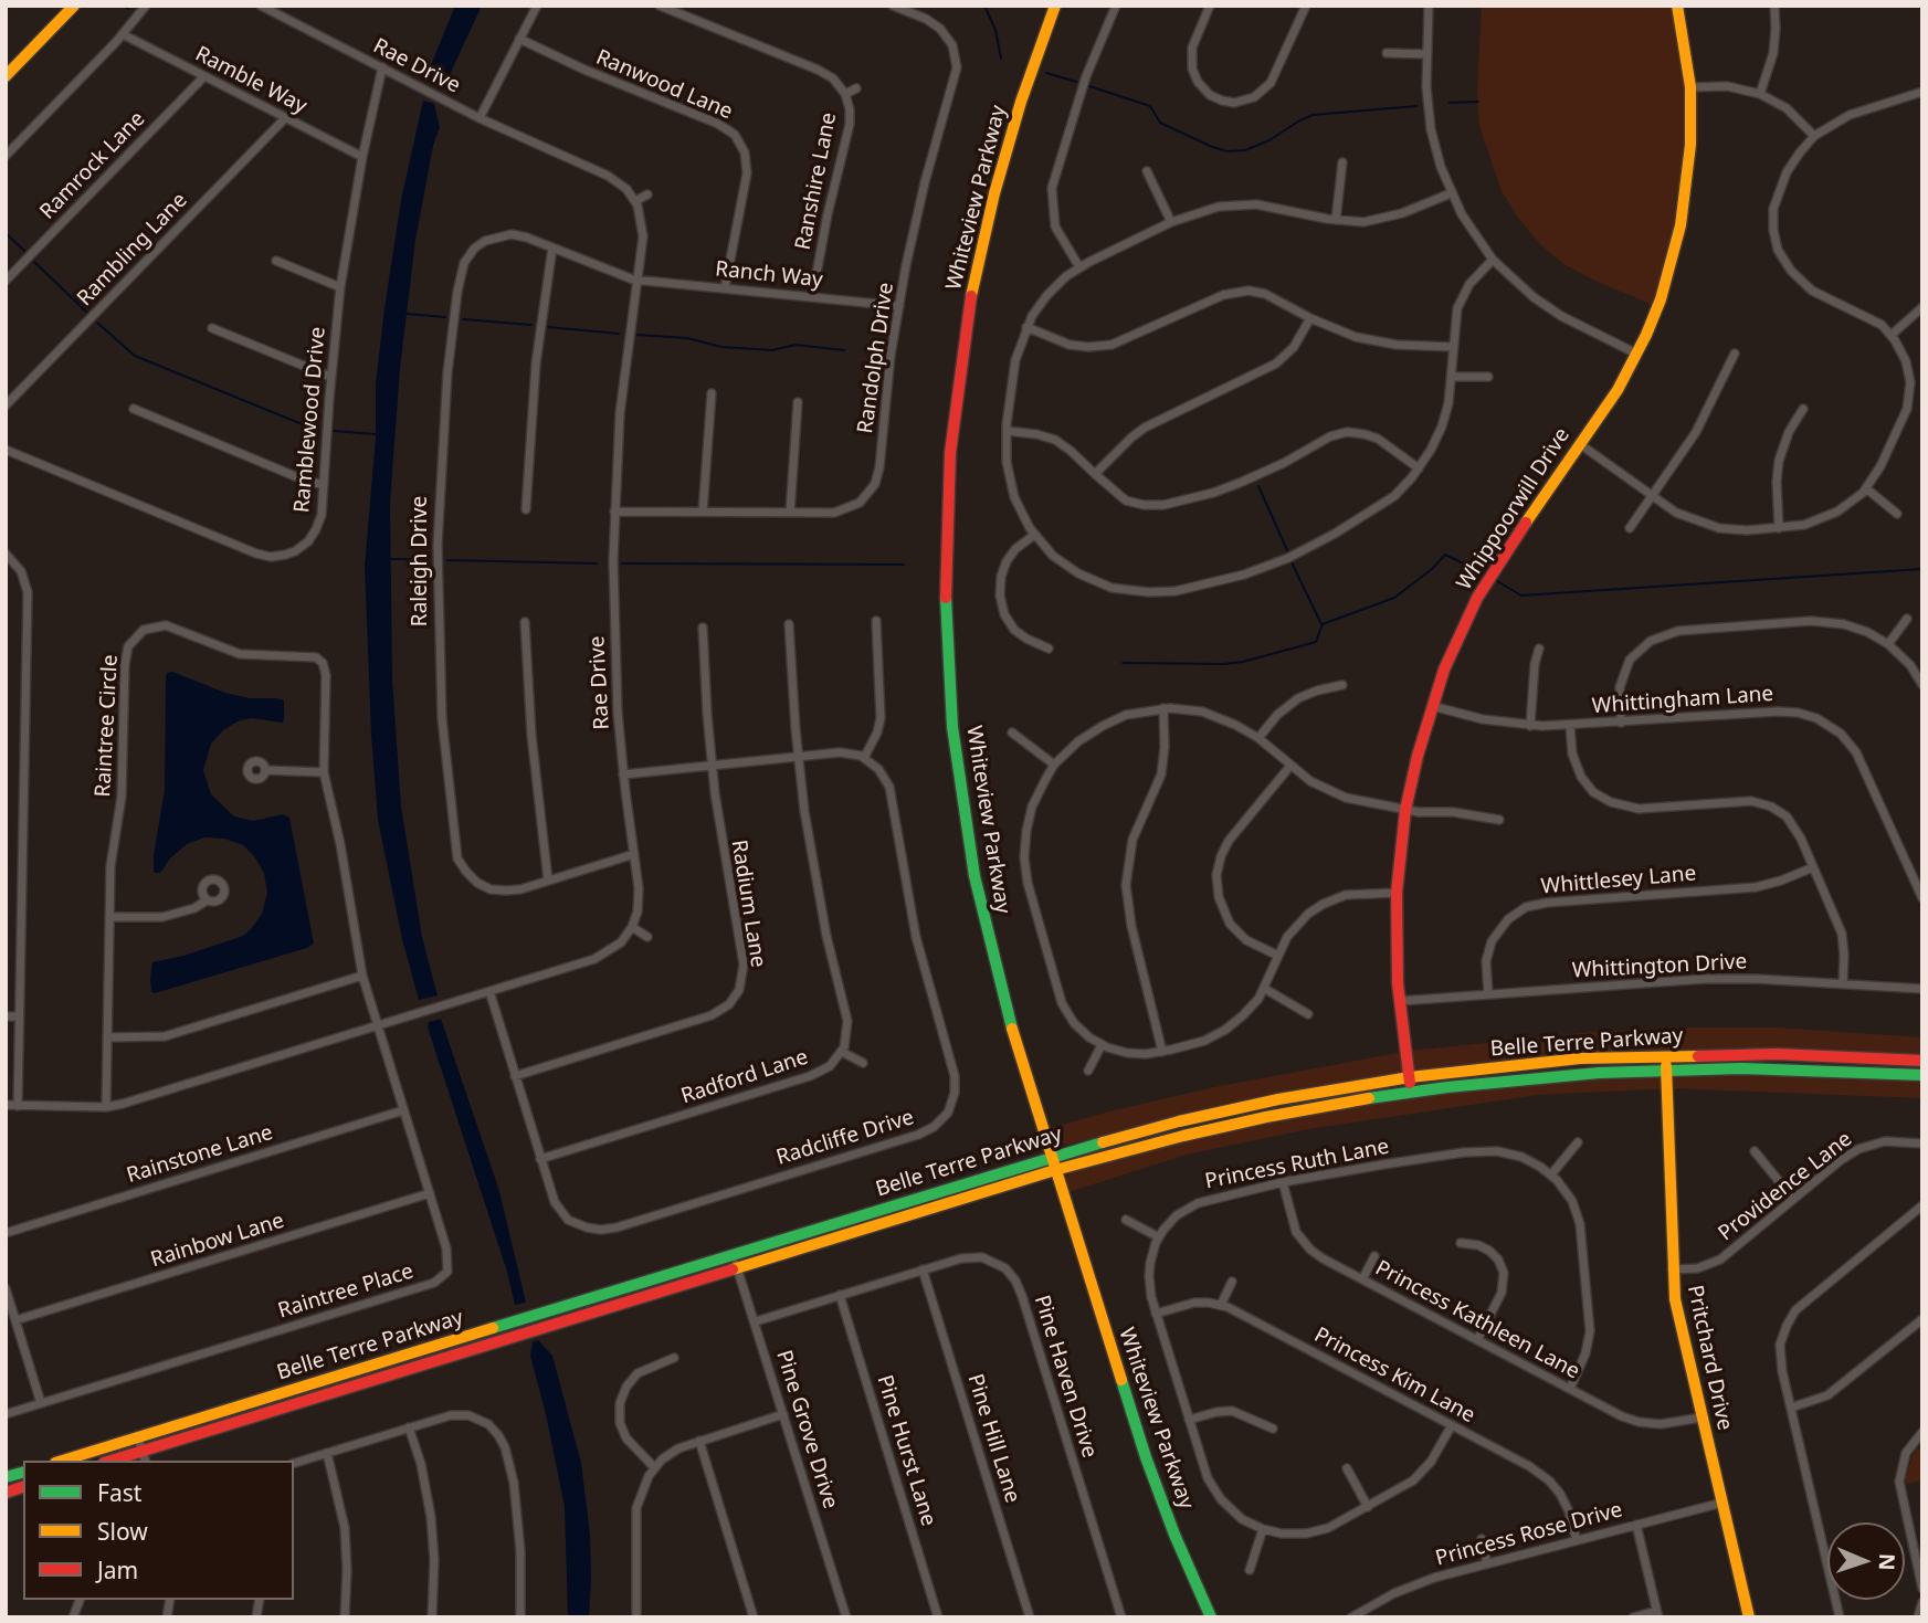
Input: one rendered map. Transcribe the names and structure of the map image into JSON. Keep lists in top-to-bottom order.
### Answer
{
  "streets": {
    "main road": [
      "Whiteview Parkway",
      "Whippoorwill Drive",
      "Belle Terre Parkway",
      "Pritchard Drive"
    ],
    "street": [
      "Rae Drive",
      "Ramble Way",
      "Ranwood Lane",
      "Ramrock Lane",
      "Ranshire Lane",
      "Rambling Lane",
      "Ranch Way",
      "Randolph Drive",
      "Ramblewood Drive",
      "Raleigh Drive",
      "Whittingham Lane",
      "Raintree Circle",
      "Whittlesey Lane",
      "Radium Lane",
      "Whittington Drive",
      "Radford Lane",
      "Radcliffe Drive",
      "Rainstone Lane",
      "Princess Ruth Lane",
      "Providence Lane",
      "Rainbow Lane",
      "Raintree Place",
      "Princess Kathleen Lane",
      "Princess Kim Lane",
      "Pine Haven Drive",
      "Pine Grove Drive",
      "Pine Hill Lane",
      "Pine Hurst Lane",
      "Princess Rose Drive"
    ]
  },
  "crossings": [
    ["Rae Drive", "Ranch Way"],
    ["Rae Drive", "Randolph Drive"],
    ["Rae Drive", "Ramblewood Drive"],
    ["Rae Drive", "Raleigh Drive"],
    ["Ramble Way", "Ramrock Lane"],
    ["Ramble Way", "Rambling Lane"],
    ["Ramble Way", "Ramblewood Drive"],
    ["Ranwood Lane", "Ranch Way"],
    ["Ranshire Lane", "Ranch Way"],
    ["Whiteview Parkway", "Belle Terre Parkway"],
    ["Ranch Way", "Randolph Drive"],
    ["Ranch Way", "Raleigh Drive"],
    ["Whippoorwill Drive", "Whittingham Lane"],
    ["Whippoorwill Drive", "Whittington Drive"],
    ["Whippoorwill Drive", "Belle Terre Parkway"],
    ["Raintree Circle", "Raintree Place"],
    ["Whittlesey Lane", "Whittington Drive"],
    ["Radium Lane", "Radcliffe Drive"],
    ["Belle Terre Parkway", "Pritchard Drive"],
    ["Belle Terre Parkway", "Pine Grove Drive"],
    ["Radford Lane", "Radcliffe Drive"],
    ["Rainstone Lane", "Raintree Place"],
    ["Princess Ruth Lane", "Princess Kathleen Lane"],
    ["Princess Ruth Lane", "Princess Kim Lane"],
    ["Providence Lane", "Pritchard Drive"],
    ["Rainbow Lane", "Raintree Place"],
    ["Princess Kathleen Lane", "Pritchard Drive"],
    ["Pritchard Drive", "Princess Rose Drive"],
    ["Princess Kim Lane", "Princess Rose Drive"],
    ["Pine Haven Drive", "Pine Grove Drive"],
    ["Pine Haven Drive", "Pine Hill Lane"],
    ["Pine Haven Drive", "Pine Hurst Lane"]
  ],
  "legend": ["Fast", "Slow", "Jam"],
  "north": "right"
}
